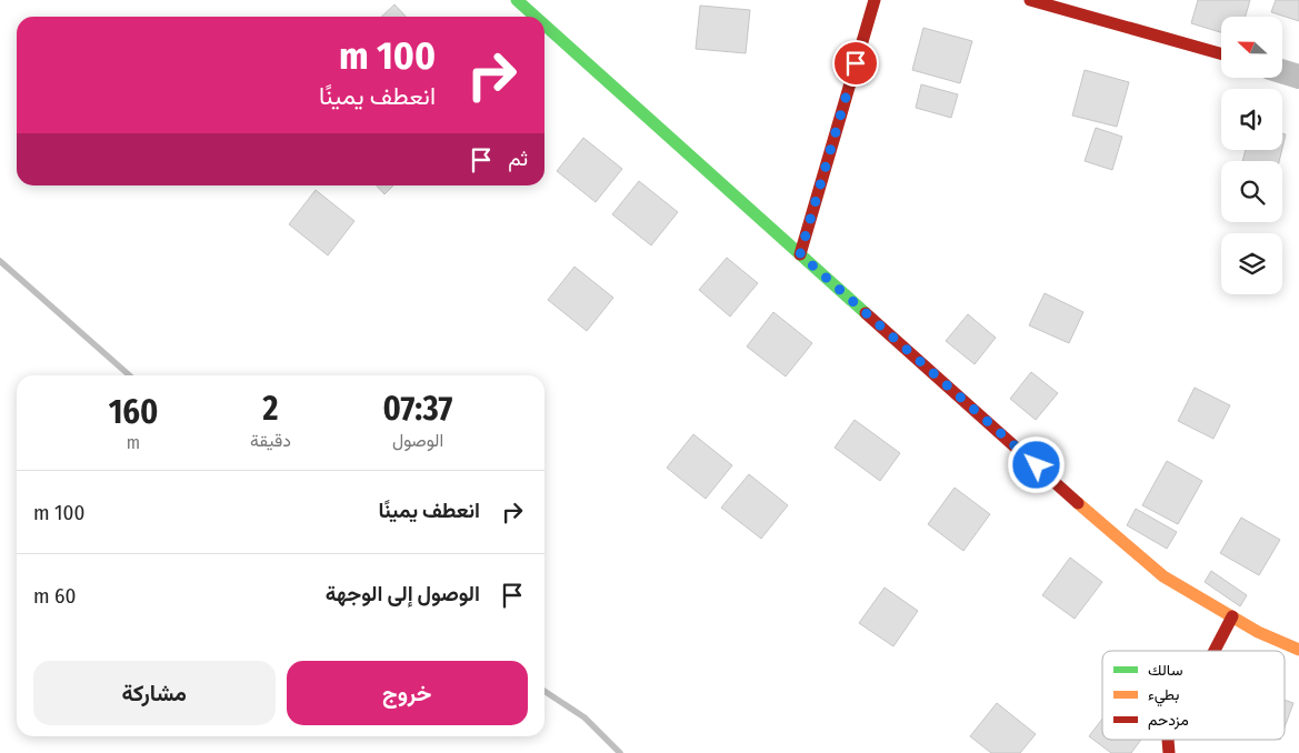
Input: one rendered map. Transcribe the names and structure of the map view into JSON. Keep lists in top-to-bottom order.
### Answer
{
  "legend": ["سالك", "بطيء", "مزدحم"],
  "north": "left",
  "page": {
    "turn": ["100 m", "انعطف يمينًا"],
    "then": "ثم",
    "eta": [
      "07:37",
      "الوصول",
      "2",
      "دقيقة",
      "160",
      "m"
    ],
    "list": [
      {
        "name": "انعطف يمينًا",
        "value": "100 m"
      },
      {
        "name": "الوصول إلى الوجهة",
        "value": "60 m"
      }
    ],
    "buttons": ["خروج", "مشاركة"]
  }
}
